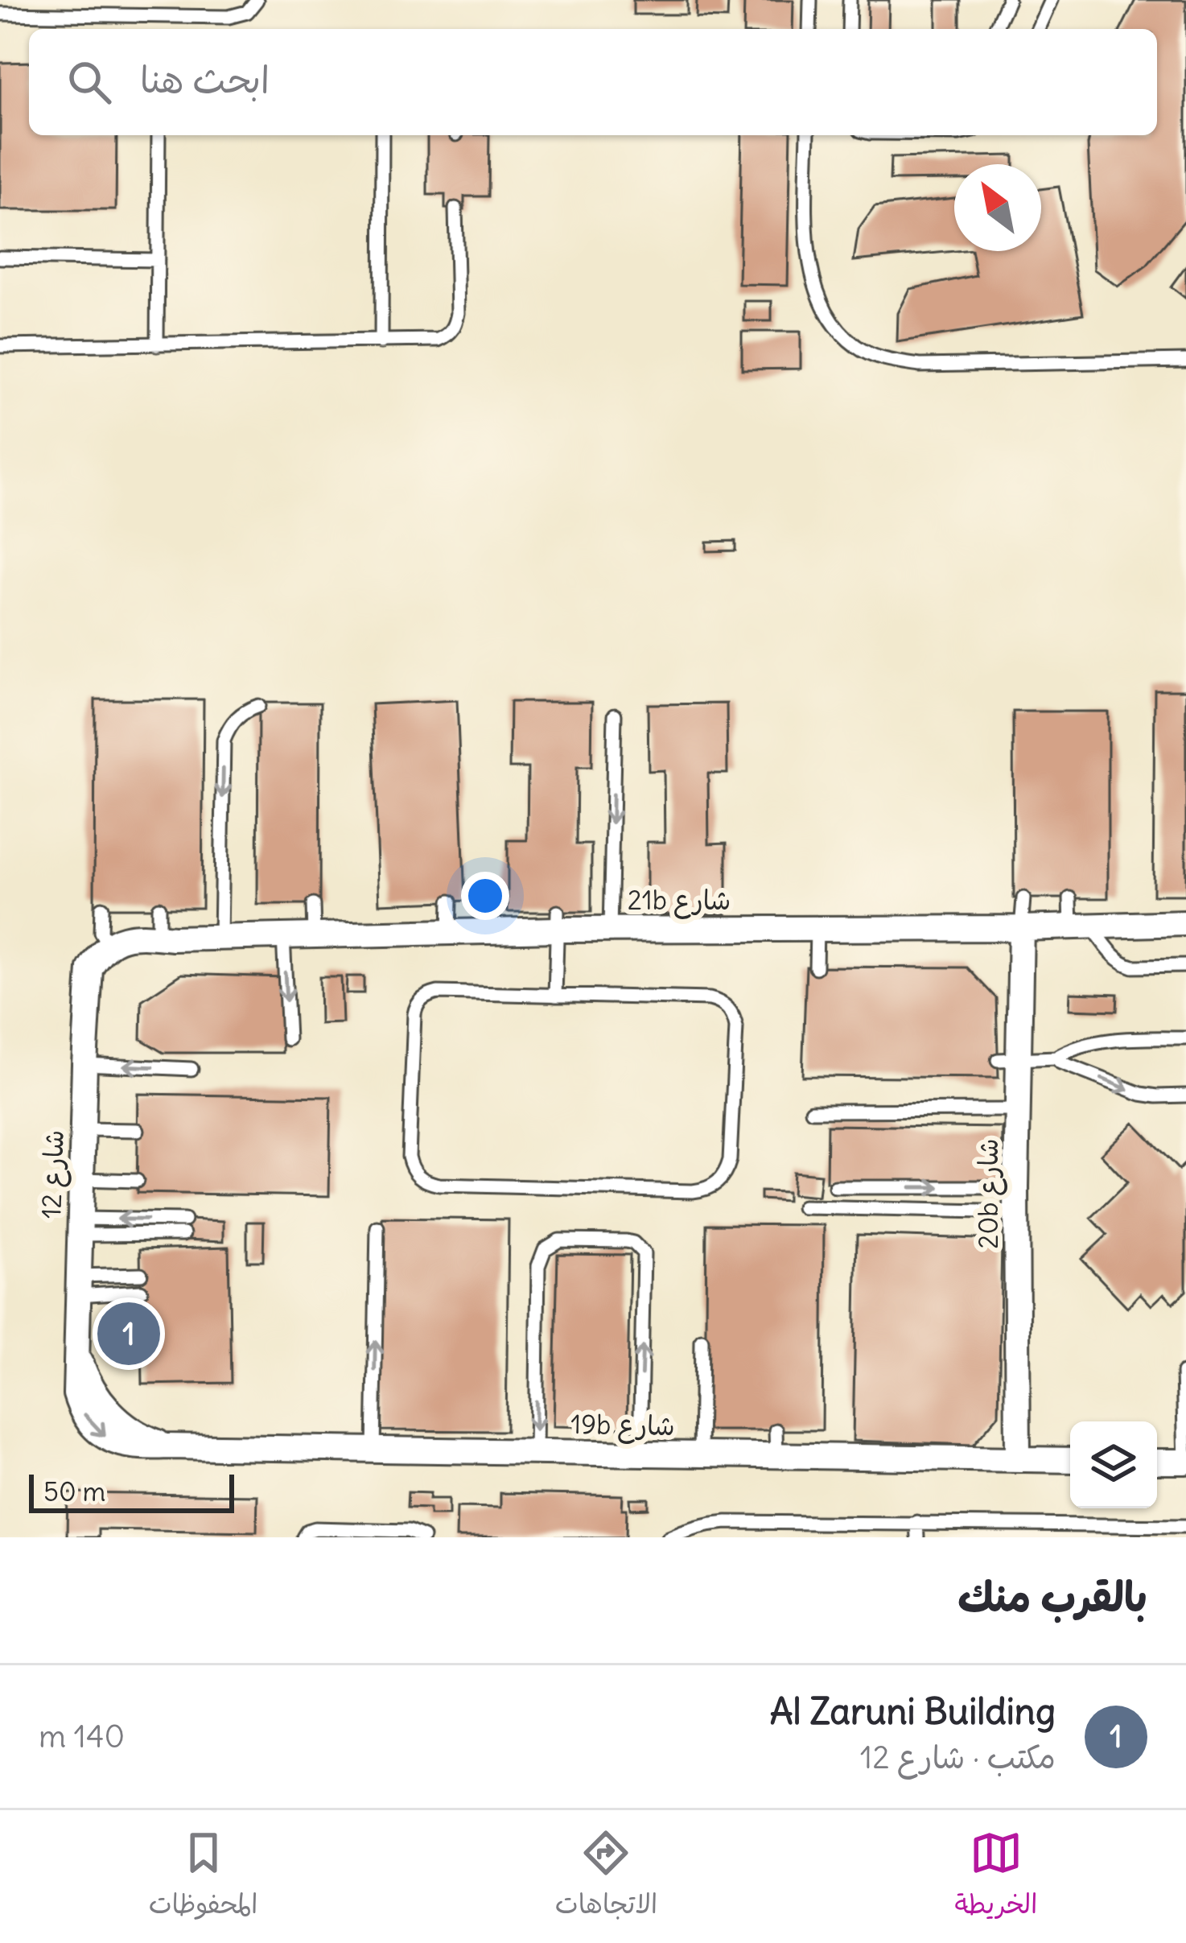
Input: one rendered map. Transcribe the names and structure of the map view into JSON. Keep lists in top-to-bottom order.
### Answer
{
  "streets": {
    "street": [
      "21b شارع",
      "شارع 12",
      "20b شارع",
      "19b شارع"
    ]
  },
  "crossings": [
    ["21b شارع", "شارع 12"],
    ["21b شارع", "20b شارع"],
    ["شارع 12", "19b شارع"],
    ["20b شارع", "19b شارع"]
  ],
  "scale_bar": "50 m",
  "north": "top left",
  "page": {
    "search": "ابحث هنا",
    "pins": "1",
    "scale": "50 m",
    "heading": "بالقرب منك",
    "list": [
      {
        "mark": "1",
        "name": "Al Zaruni Building",
        "note": "مكتب · شارع 12",
        "value": "140 m"
      }
    ],
    "nav": ["الخريطة", "الاتجاهات", "المحفوظات"]
  }
}
